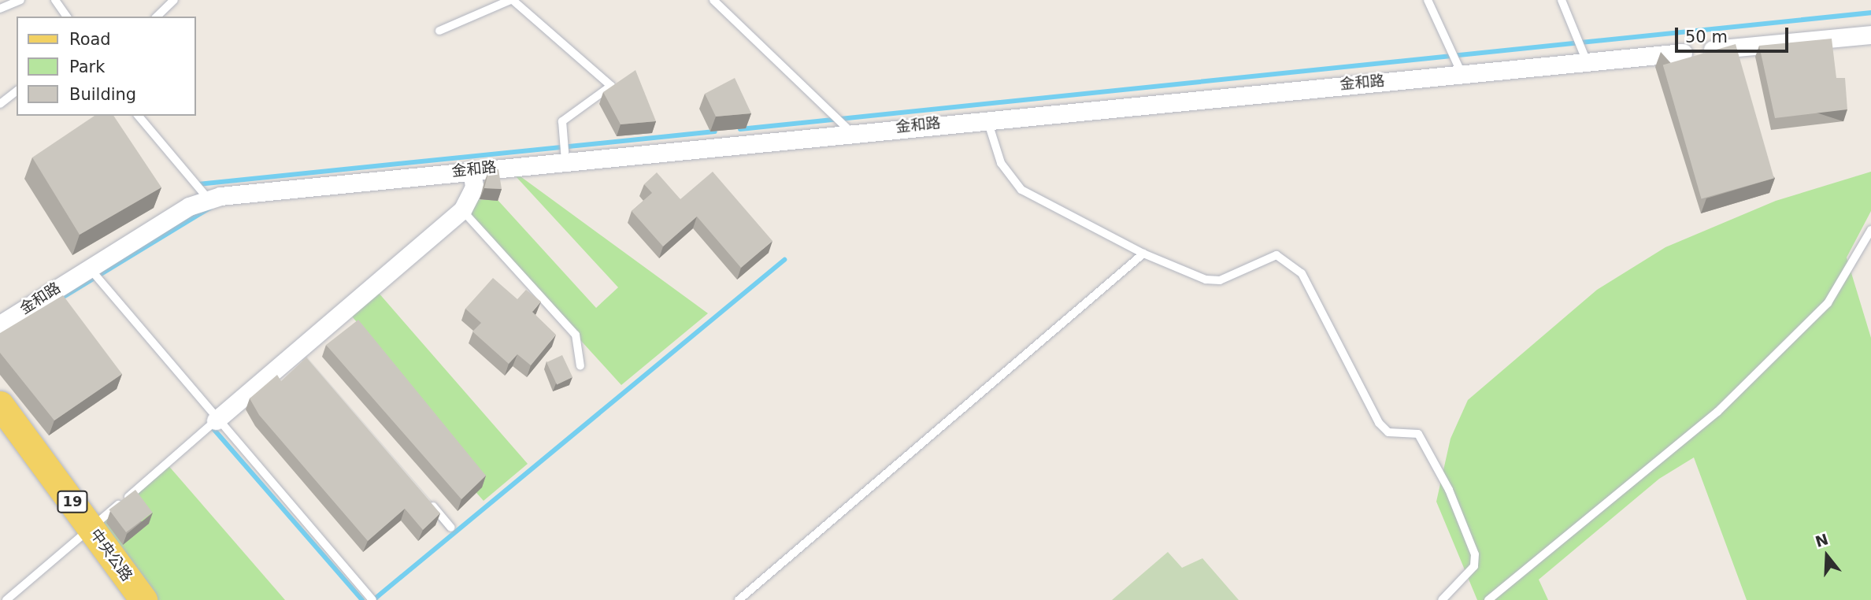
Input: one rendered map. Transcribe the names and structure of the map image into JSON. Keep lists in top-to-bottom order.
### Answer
{
  "streets": {
    "main road": ["19", "中央公路"],
    "street": ["金和路"]
  },
  "legend": ["Road", "Park", "Building"],
  "scale_bar": "50 m",
  "north": "top"
}
